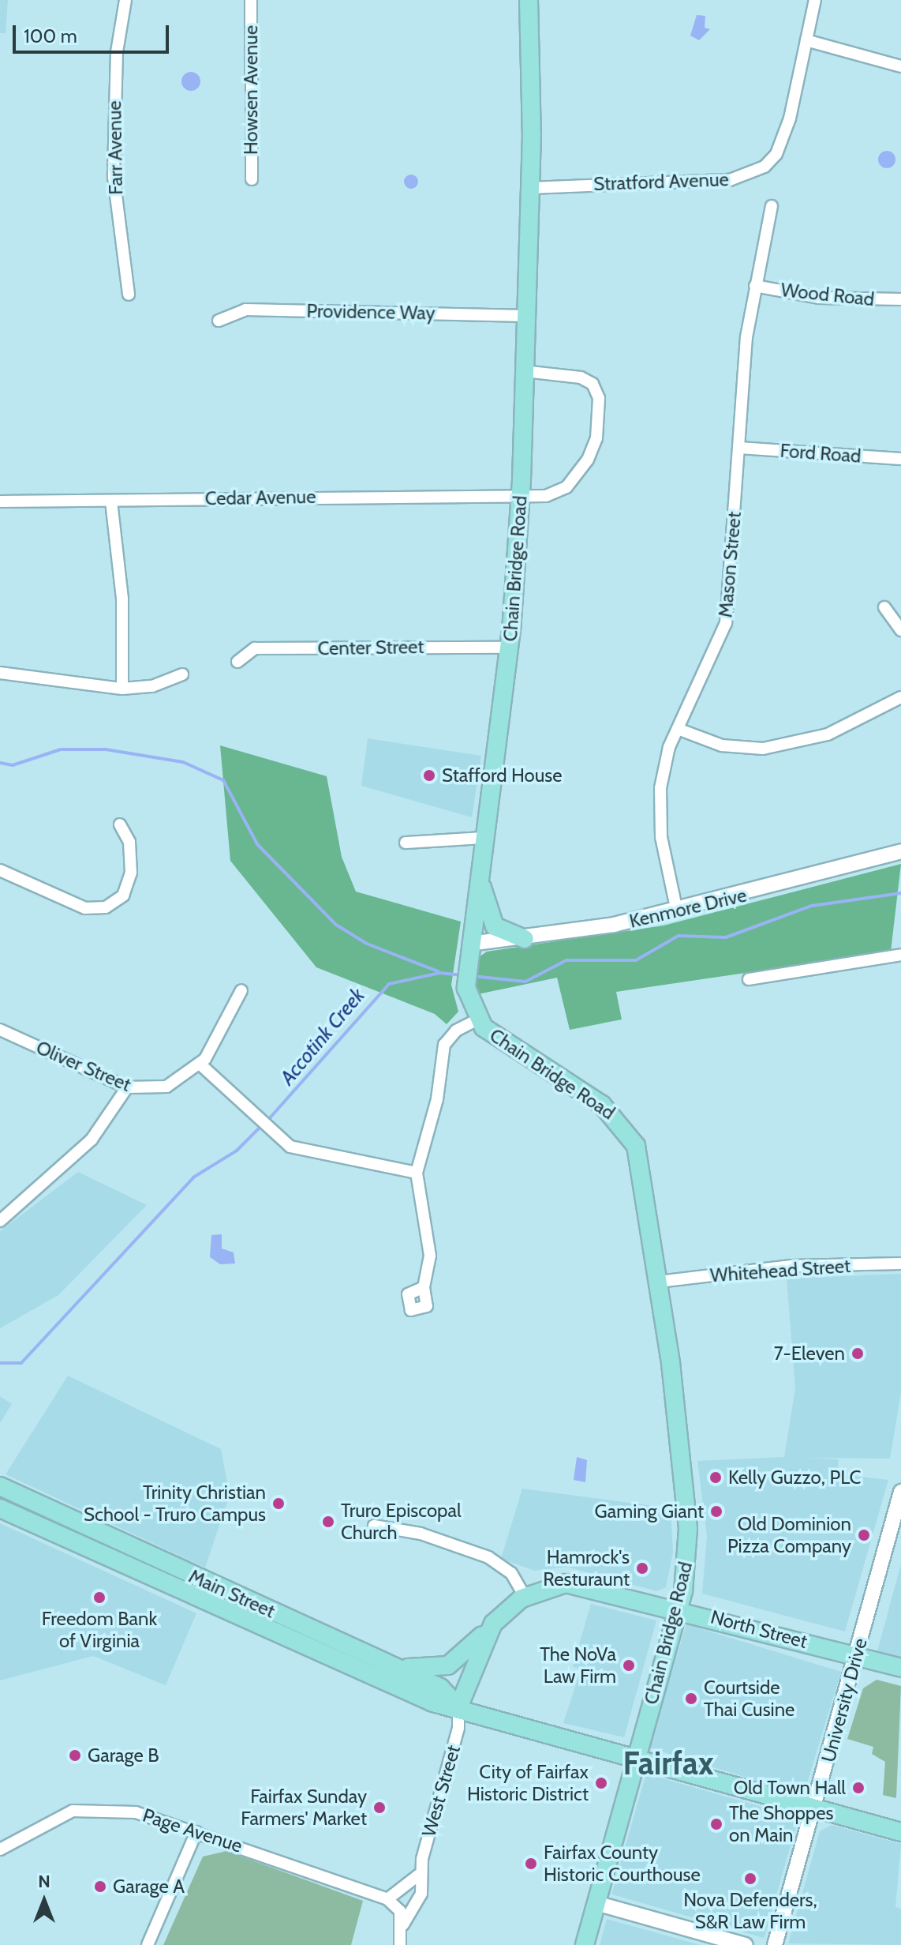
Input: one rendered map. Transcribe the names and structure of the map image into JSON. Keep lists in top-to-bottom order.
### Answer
{
  "streets": {
    "main road": ["Chain Bridge Road", "Main Street", "North Street"],
    "street": [
      "Howsen Avenue",
      "Farr Avenue",
      "Stratford Avenue",
      "Wood Road",
      "Providence Way",
      "Ford Road",
      "Cedar Avenue",
      "Mason Street",
      "Center Street",
      "Kenmore Drive",
      "Oliver Street",
      "Whitehead Street",
      "University Drive",
      "West Street",
      "Page Avenue"
    ]
  },
  "crossings": [
    ["Stratford Avenue", "Chain Bridge Road"],
    ["Wood Road", "Mason Street"],
    ["Providence Way", "Chain Bridge Road"],
    ["Ford Road", "Mason Street"],
    ["Cedar Avenue", "Chain Bridge Road"],
    ["Mason Street", "Kenmore Drive"],
    ["Chain Bridge Road", "Center Street"],
    ["Chain Bridge Road", "Kenmore Drive"],
    ["Chain Bridge Road", "Whitehead Street"],
    ["Chain Bridge Road", "Main Street"],
    ["Chain Bridge Road", "North Street"],
    ["Main Street", "North Street"],
    ["Main Street", "University Drive"],
    ["Main Street", "West Street"],
    ["North Street", "University Drive"],
    ["North Street", "West Street"]
  ],
  "districts": ["Fairfax"],
  "water": ["Accotink Creek"],
  "places": [
    "Stafford House",
    "7-Eleven",
    "Kelly Guzzo, PLC",
    "Trinity Christian School - Truro Campus",
    "Gaming Giant",
    "Truro Episcopal Church",
    "Old Dominion Pizza Company",
    "Hamrock's Resturaunt",
    "Freedom Bank of Virginia",
    "The NoVa Law Firm",
    "Courtside Thai Cusine",
    "Garage B",
    "City of Fairfax Historic District",
    "Old Town Hall",
    "Fairfax Sunday Farmers' Market",
    "The Shoppes on Main",
    "Fairfax County Historic Courthouse",
    "Nova Defenders, S&R Law Firm",
    "Garage A"
  ],
  "scale_bar": "100 m",
  "north": "top"
}
